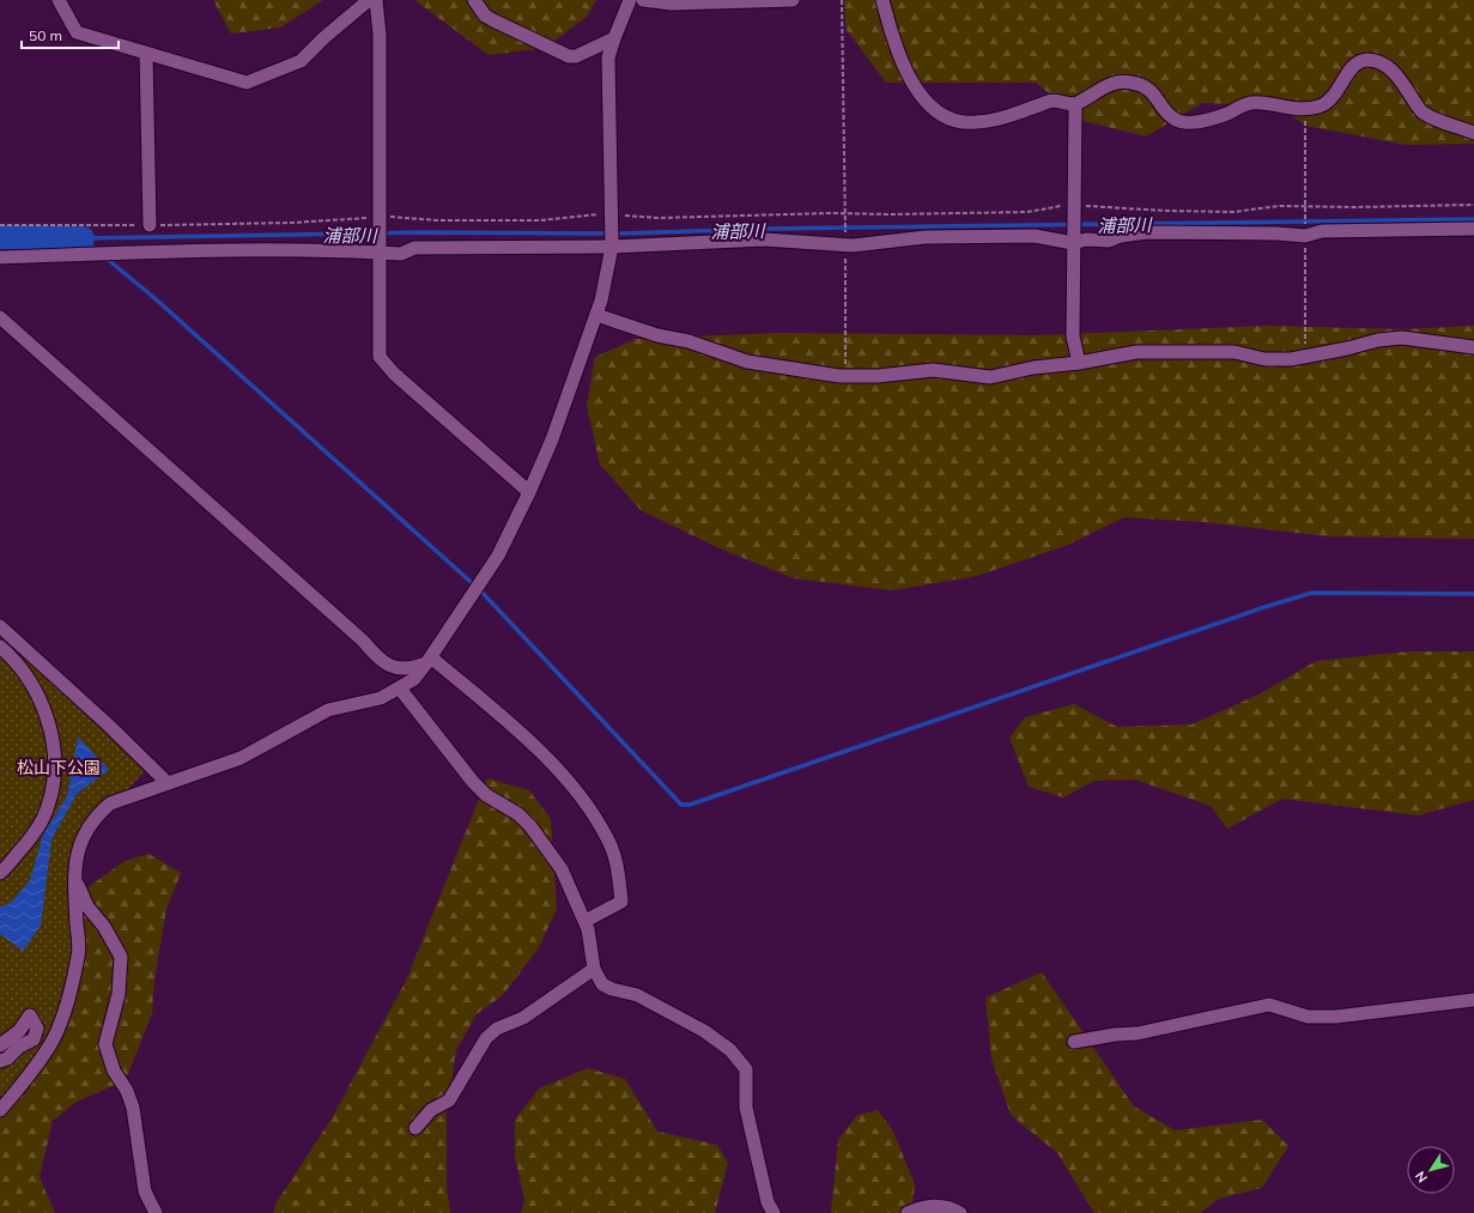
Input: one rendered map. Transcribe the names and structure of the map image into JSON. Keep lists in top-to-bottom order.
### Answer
{
  "water": ["浦部川"],
  "parks": ["松山下公園"],
  "scale_bar": "50 m",
  "north": "bottom left"
}
